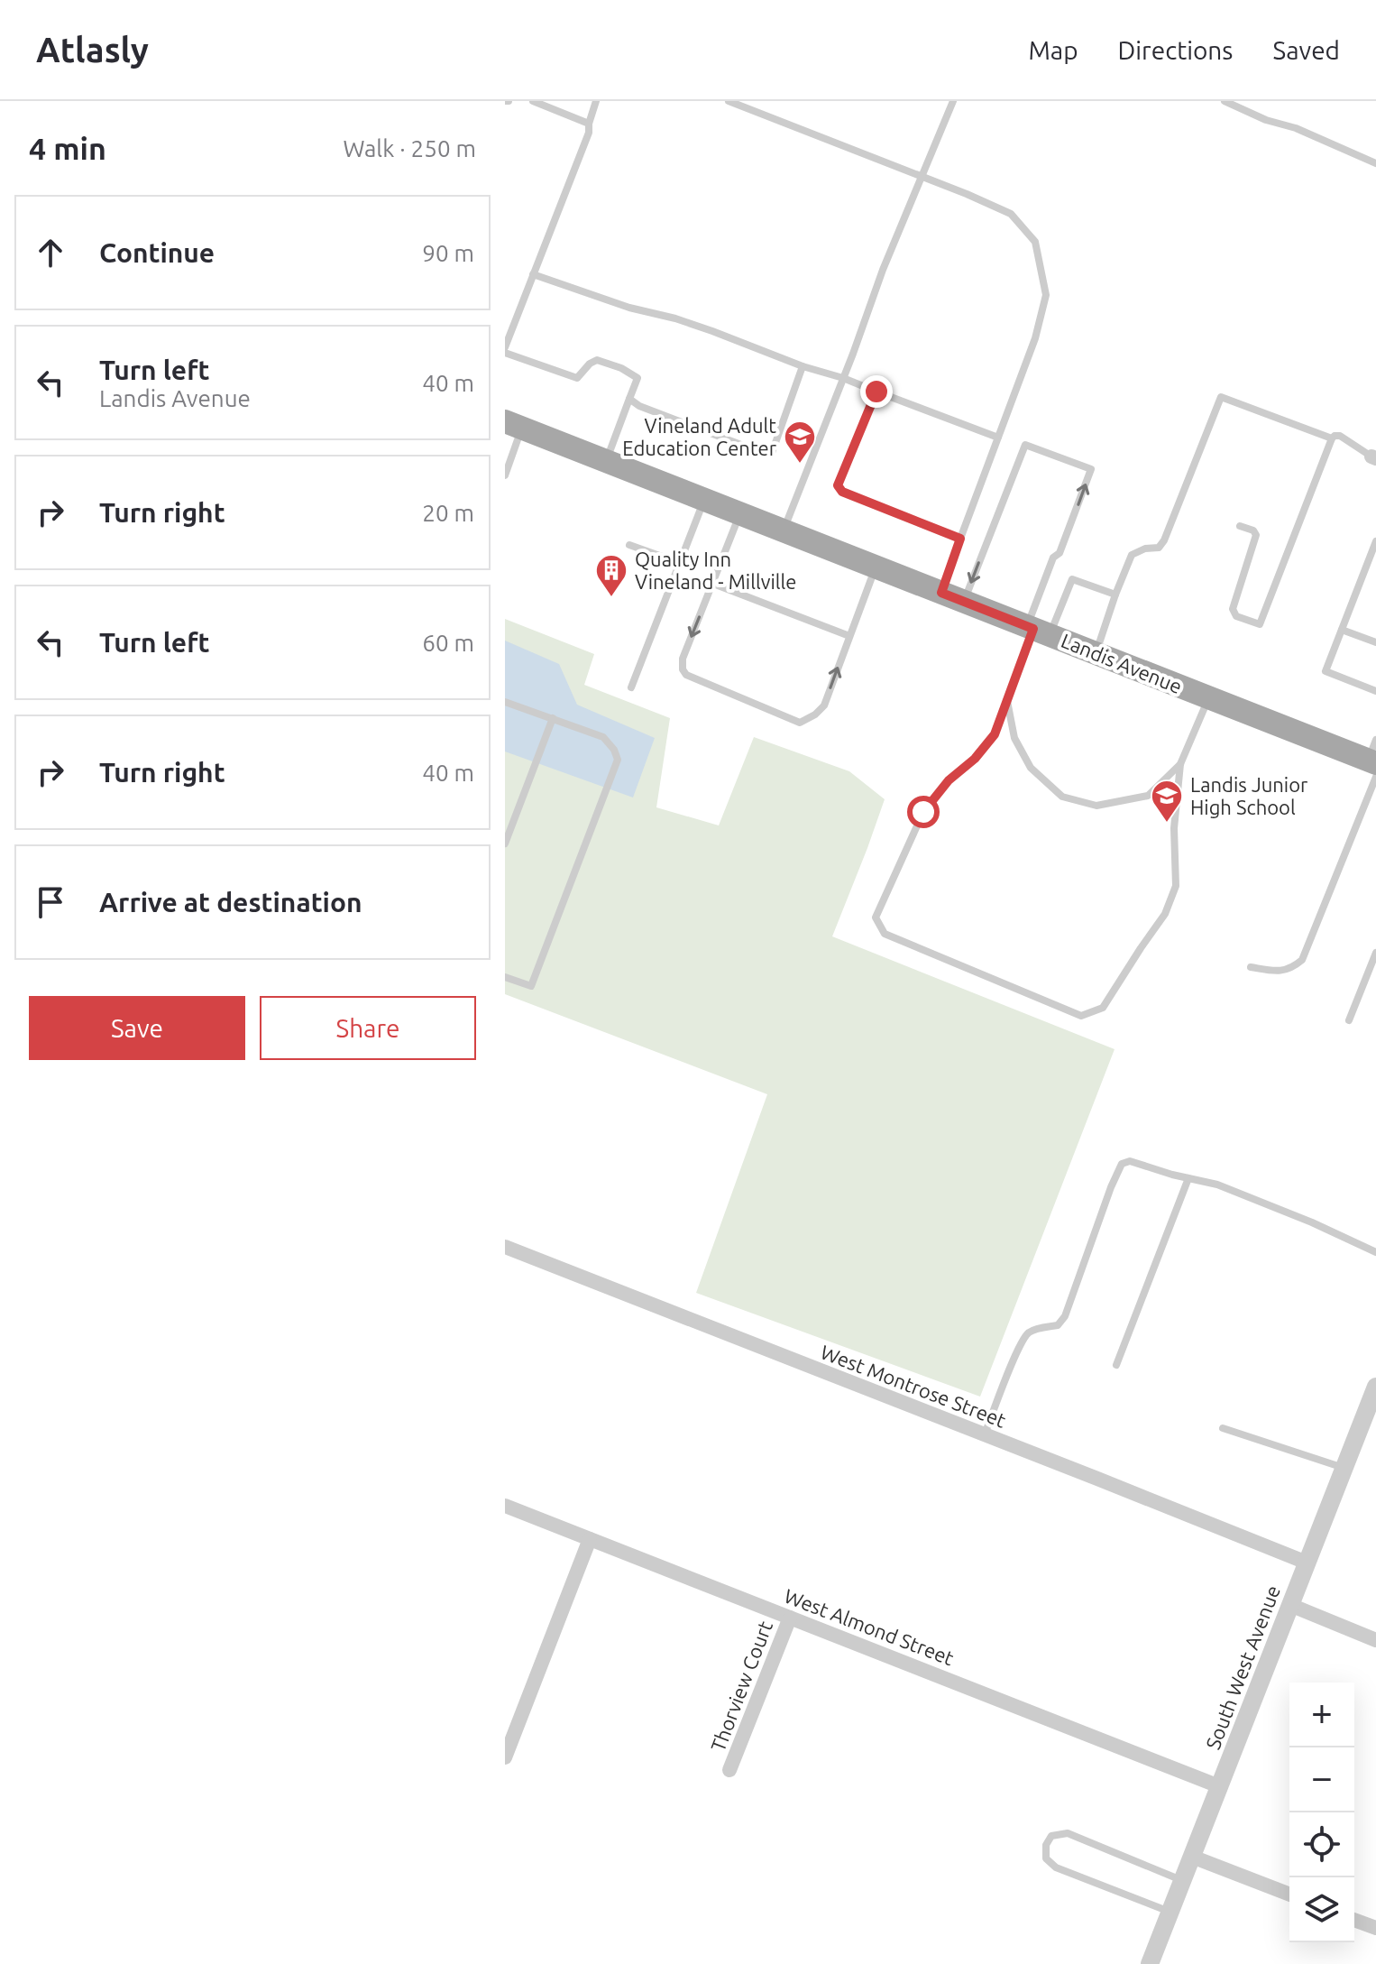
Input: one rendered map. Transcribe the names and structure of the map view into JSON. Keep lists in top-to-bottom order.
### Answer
{
  "streets": {
    "main road": ["Landis Avenue"],
    "street": [
      "West Montrose Street",
      "West Almond Street",
      "South West Avenue",
      "Thorview Court"
    ]
  },
  "crossings": [
    ["West Montrose Street", "South West Avenue"],
    ["West Almond Street", "South West Avenue"],
    ["West Almond Street", "Thorview Court"]
  ],
  "places": {
    "school or university": ["Vineland Adult Education Center", "Landis Junior High School"],
    "building": ["Quality Inn Vineland - Millville"]
  },
  "page": {
    "header": "Atlasly",
    "nav": ["Map", "Directions", "Saved"],
    "heading": ["4 min", "Walk · 250 m"],
    "list": [
      ["Continue", "90 m"],
      ["Turn left", "Landis Avenue", "40 m"],
      ["Turn right", "20 m"],
      ["Turn left", "60 m"],
      ["Turn right", "40 m"],
      "Arrive at destination"
    ],
    "buttons": ["Save", "Share"],
    "map_buttons": ["+", "−"]
  }
}
